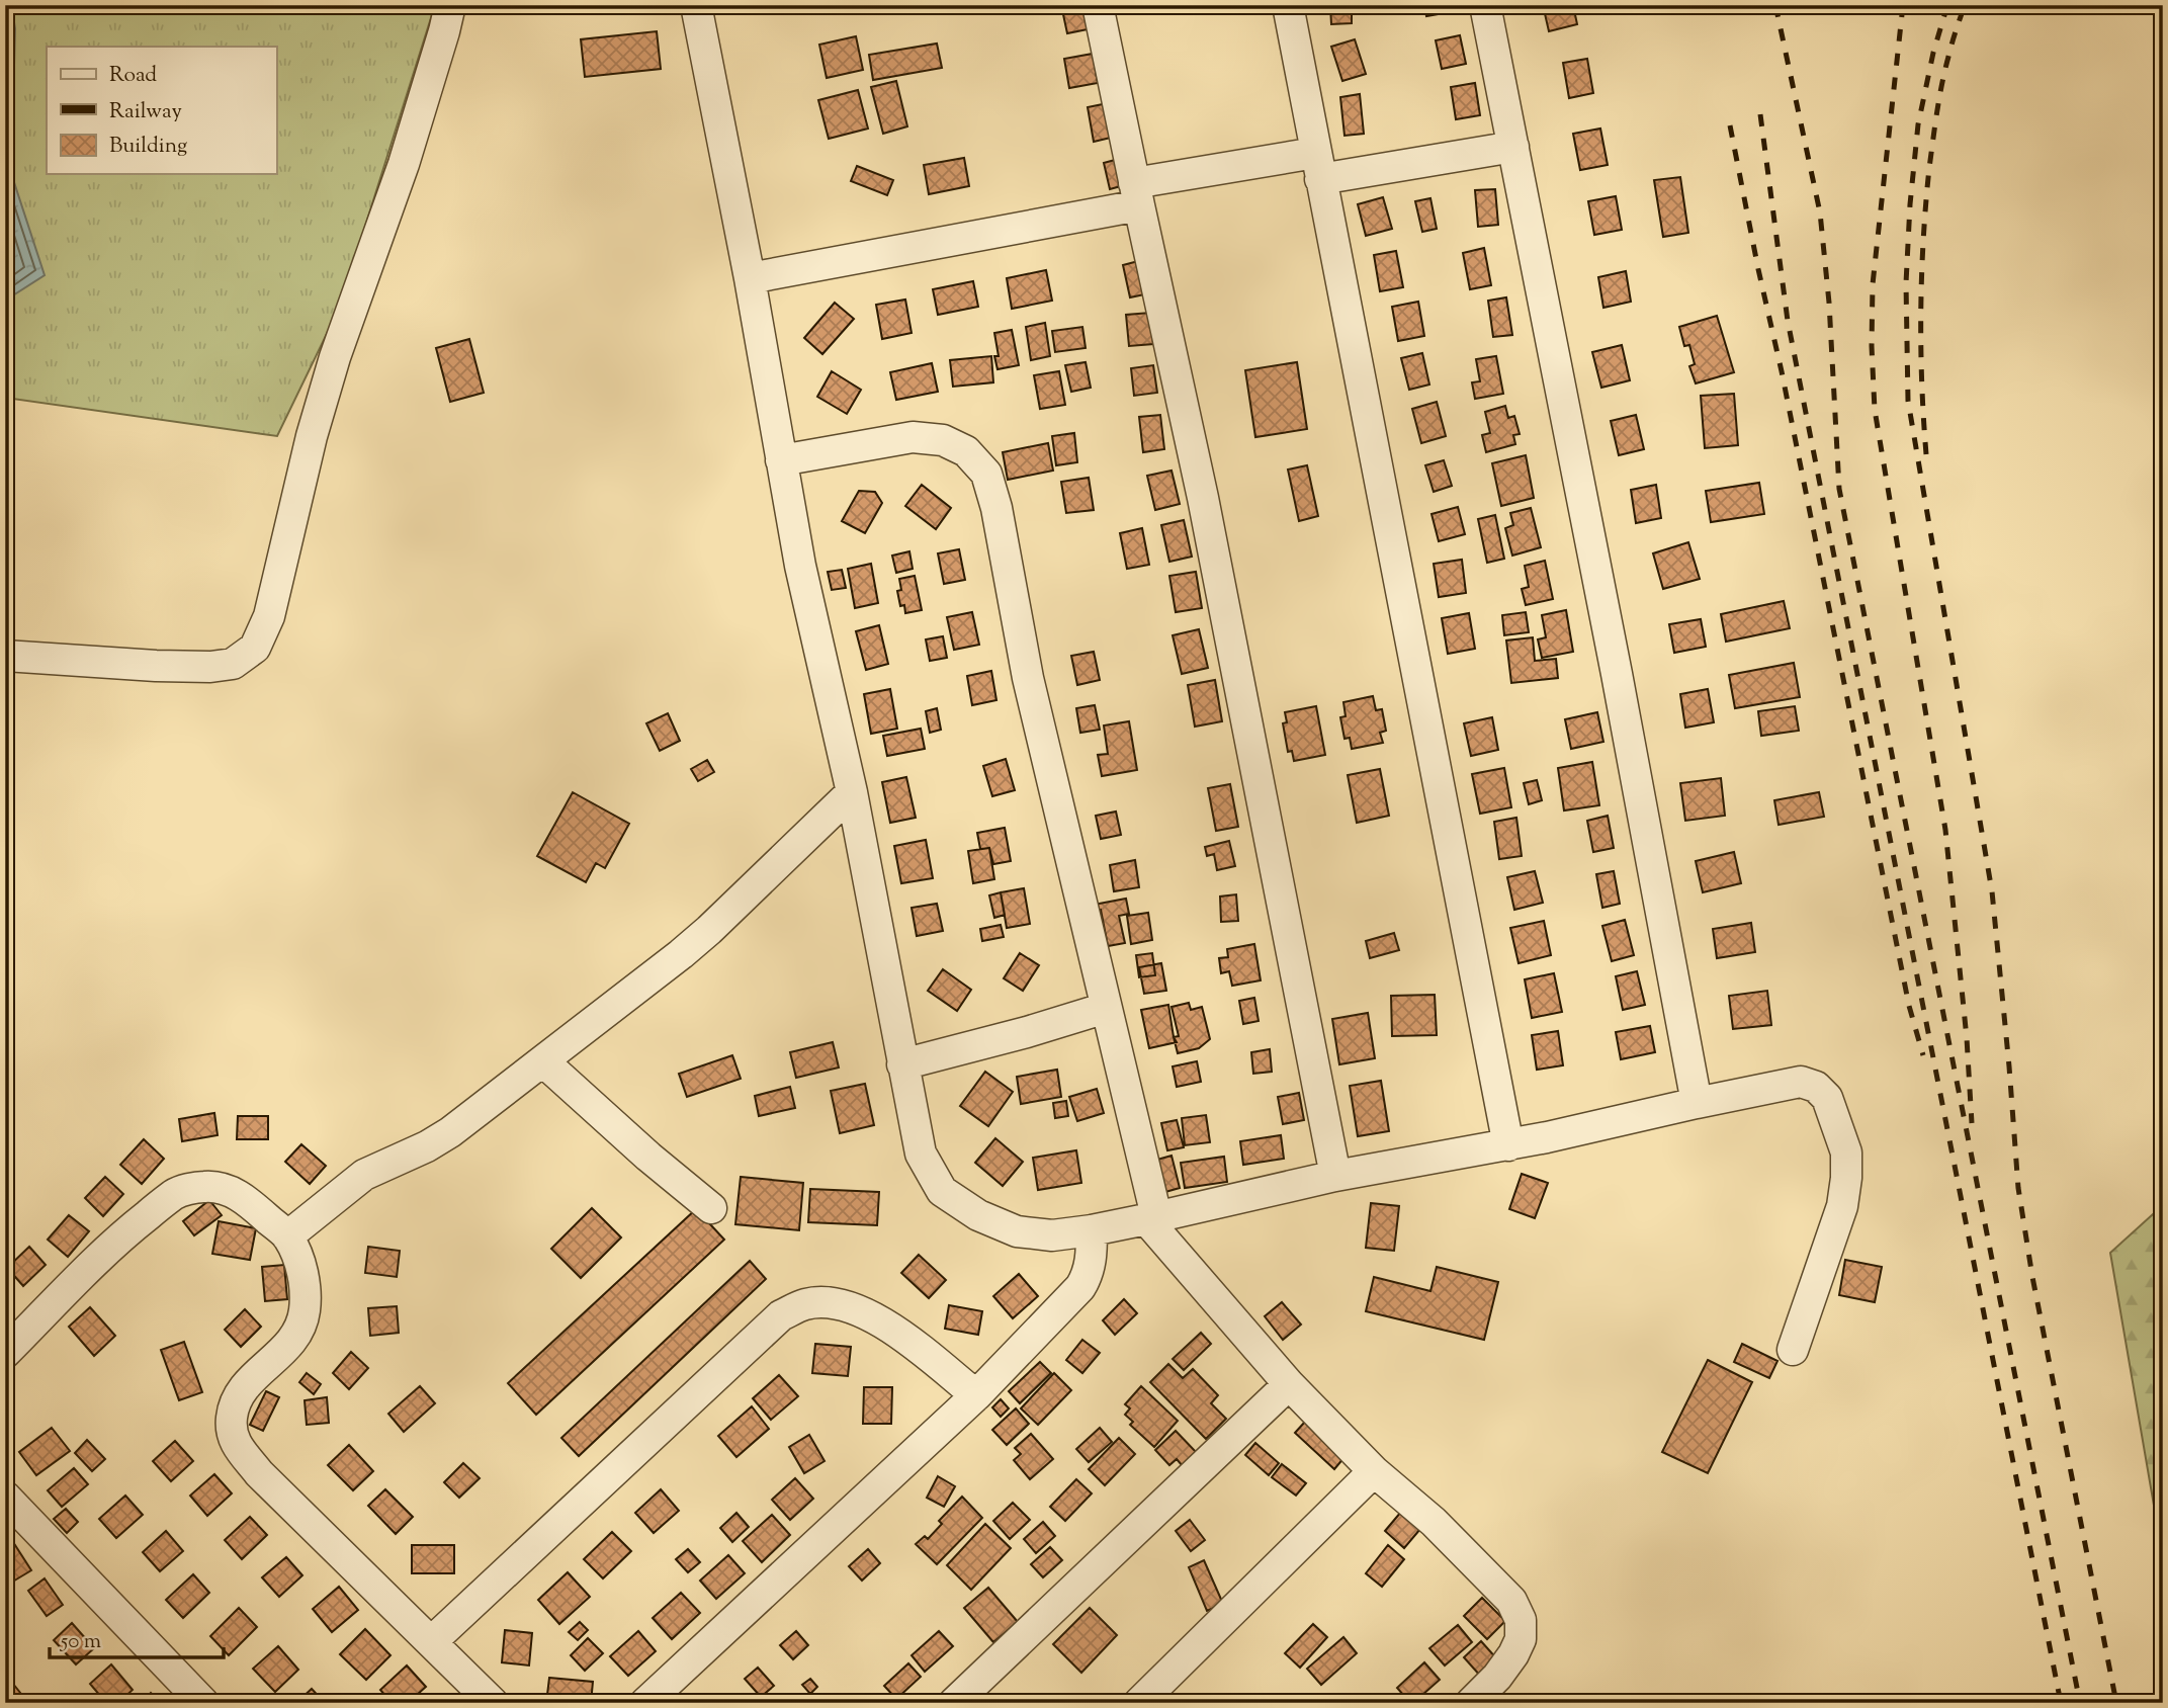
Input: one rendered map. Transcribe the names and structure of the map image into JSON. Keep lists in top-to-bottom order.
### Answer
{
  "legend": ["Road", "Railway", "Building"],
  "scale_bar": "50 m"
}
